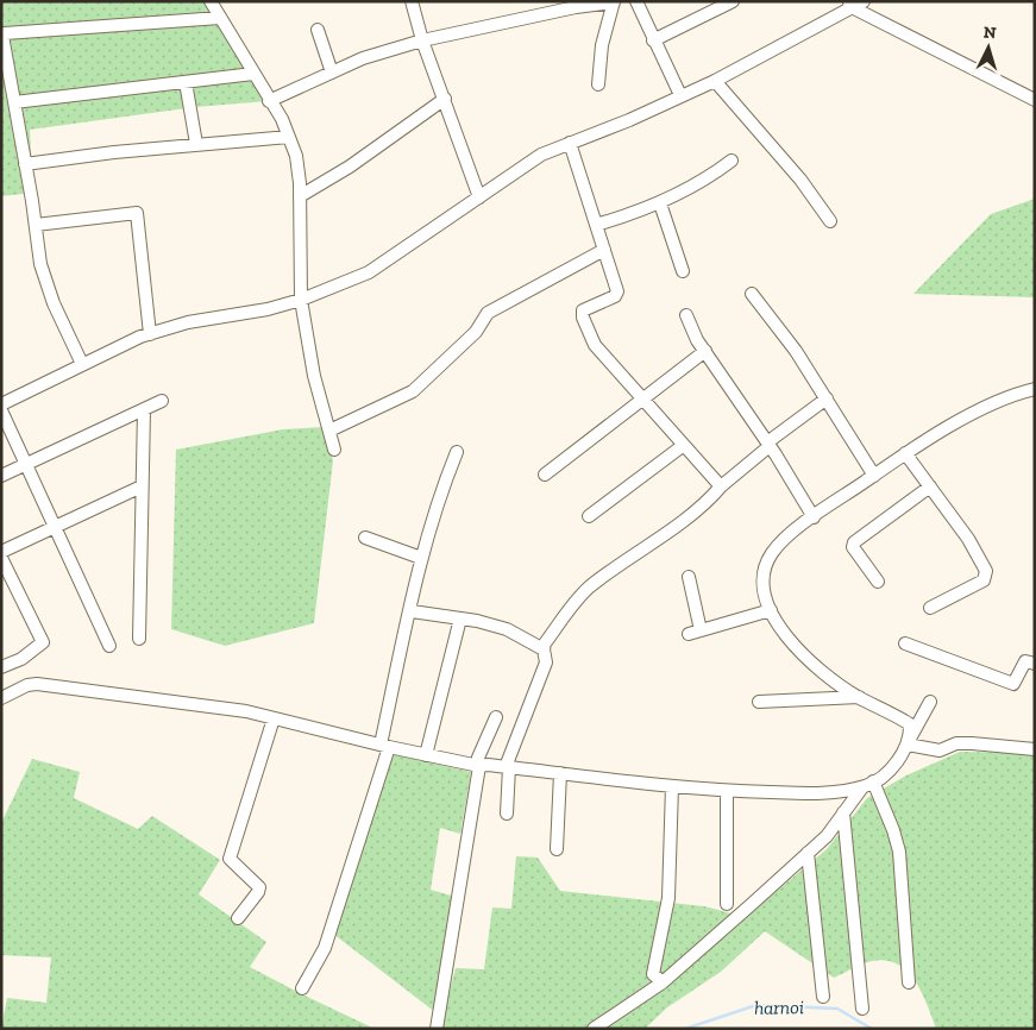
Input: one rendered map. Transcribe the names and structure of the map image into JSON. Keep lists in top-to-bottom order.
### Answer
{
  "water": ["harnoi"],
  "north": "top"
}
